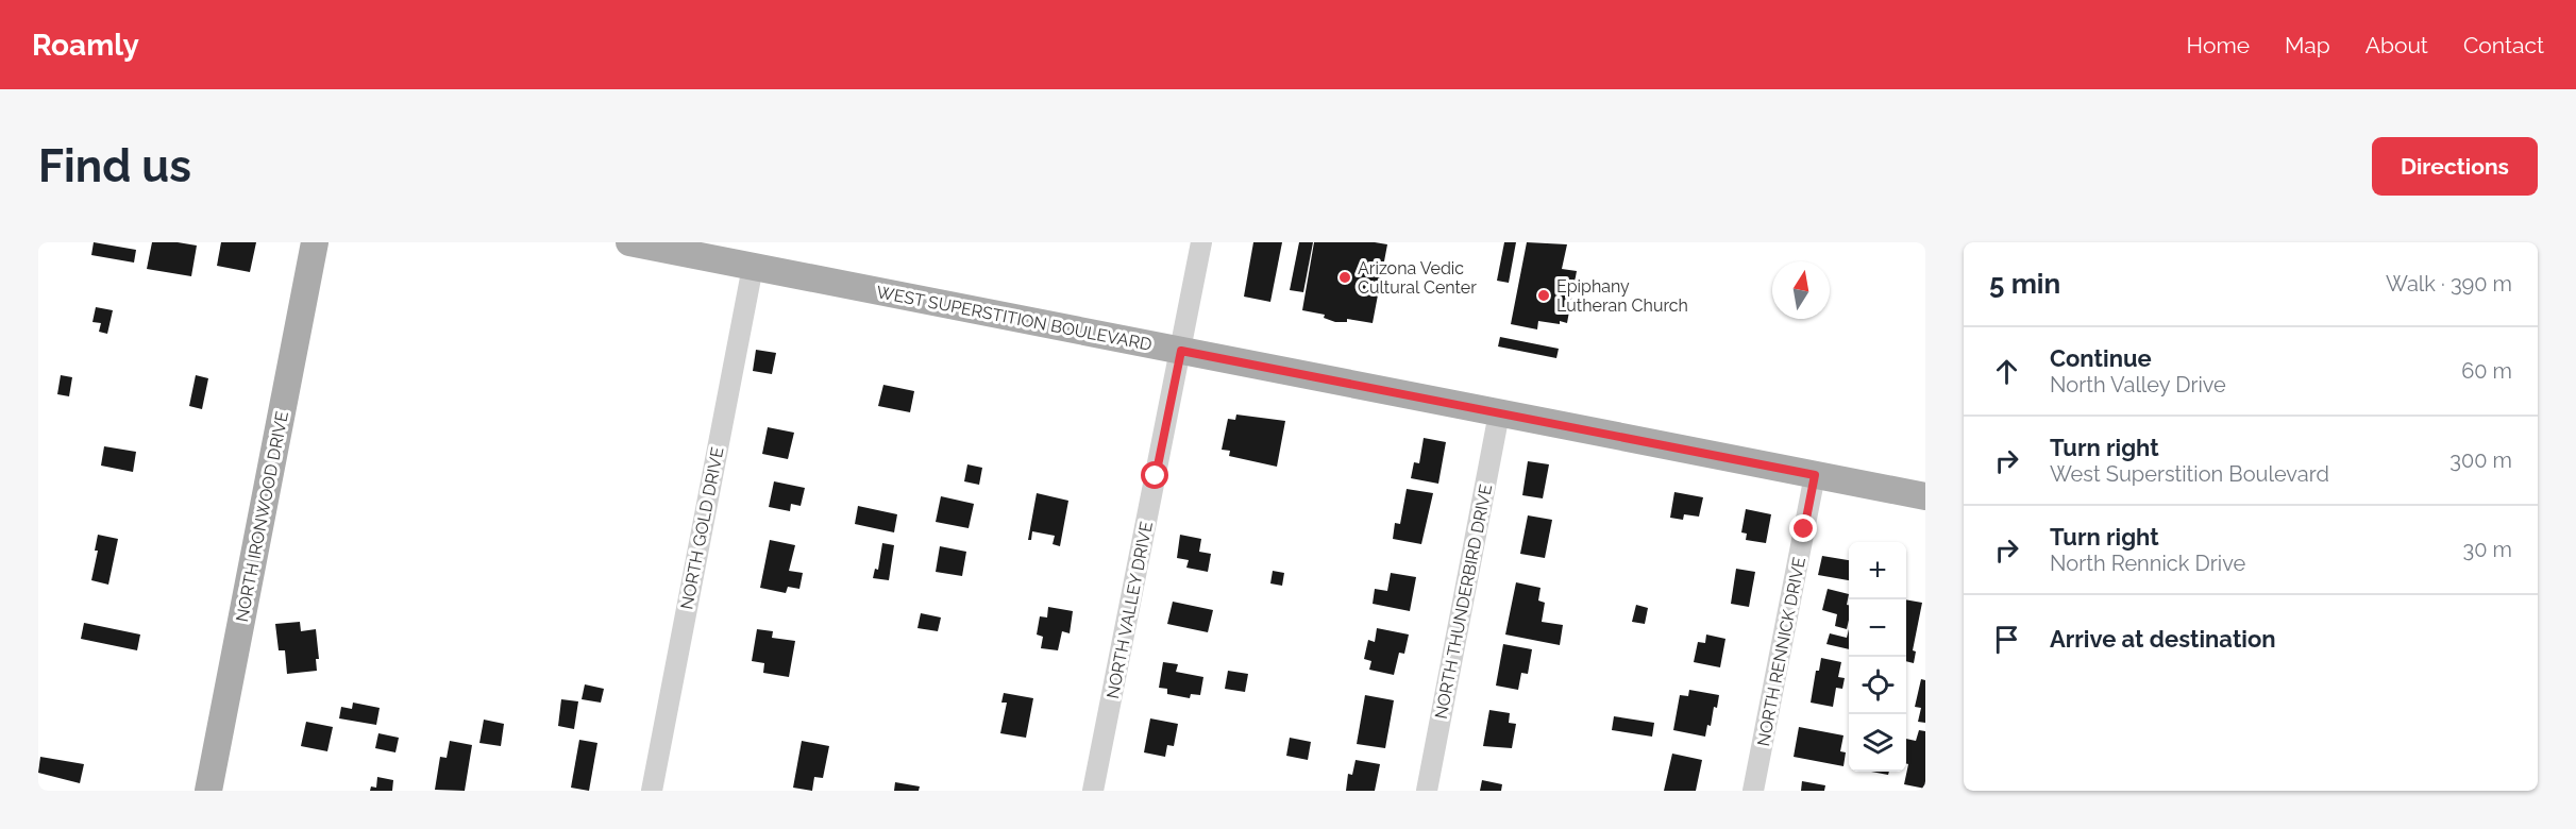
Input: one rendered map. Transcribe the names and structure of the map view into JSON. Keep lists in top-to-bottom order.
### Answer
{
  "streets": {
    "main road": ["WEST SUPERSTITION BOULEVARD", "NORTH IRONWOOD DRIVE"],
    "street": [
      "NORTH GOLD DRIVE",
      "NORTH THUNDERBIRD DRIVE",
      "NORTH VALLEY DRIVE",
      "NORTH RENNICK DRIVE"
    ]
  },
  "crossings": [
    ["WEST SUPERSTITION BOULEVARD", "NORTH GOLD DRIVE"],
    ["WEST SUPERSTITION BOULEVARD", "NORTH THUNDERBIRD DRIVE"],
    ["WEST SUPERSTITION BOULEVARD", "NORTH VALLEY DRIVE"],
    ["WEST SUPERSTITION BOULEVARD", "NORTH RENNICK DRIVE"]
  ],
  "places": ["Arizona Vedic Cultural Center", "Epiphany Lutheran Church"],
  "north": "top",
  "page": {
    "header": "Roamly",
    "nav": [
      "Home",
      "Map",
      "About",
      "Contact"
    ],
    "buttons": "Directions",
    "title": "Find us",
    "heading": ["5 min", "Walk · 390 m"],
    "list": [
      ["Continue", "North Valley Drive", "60 m"],
      ["Turn right", "West Superstition Boulevard", "300 m"],
      ["Turn right", "North Rennick Drive", "30 m"],
      "Arrive at destination"
    ],
    "map_buttons": ["+", "−"]
  }
}
